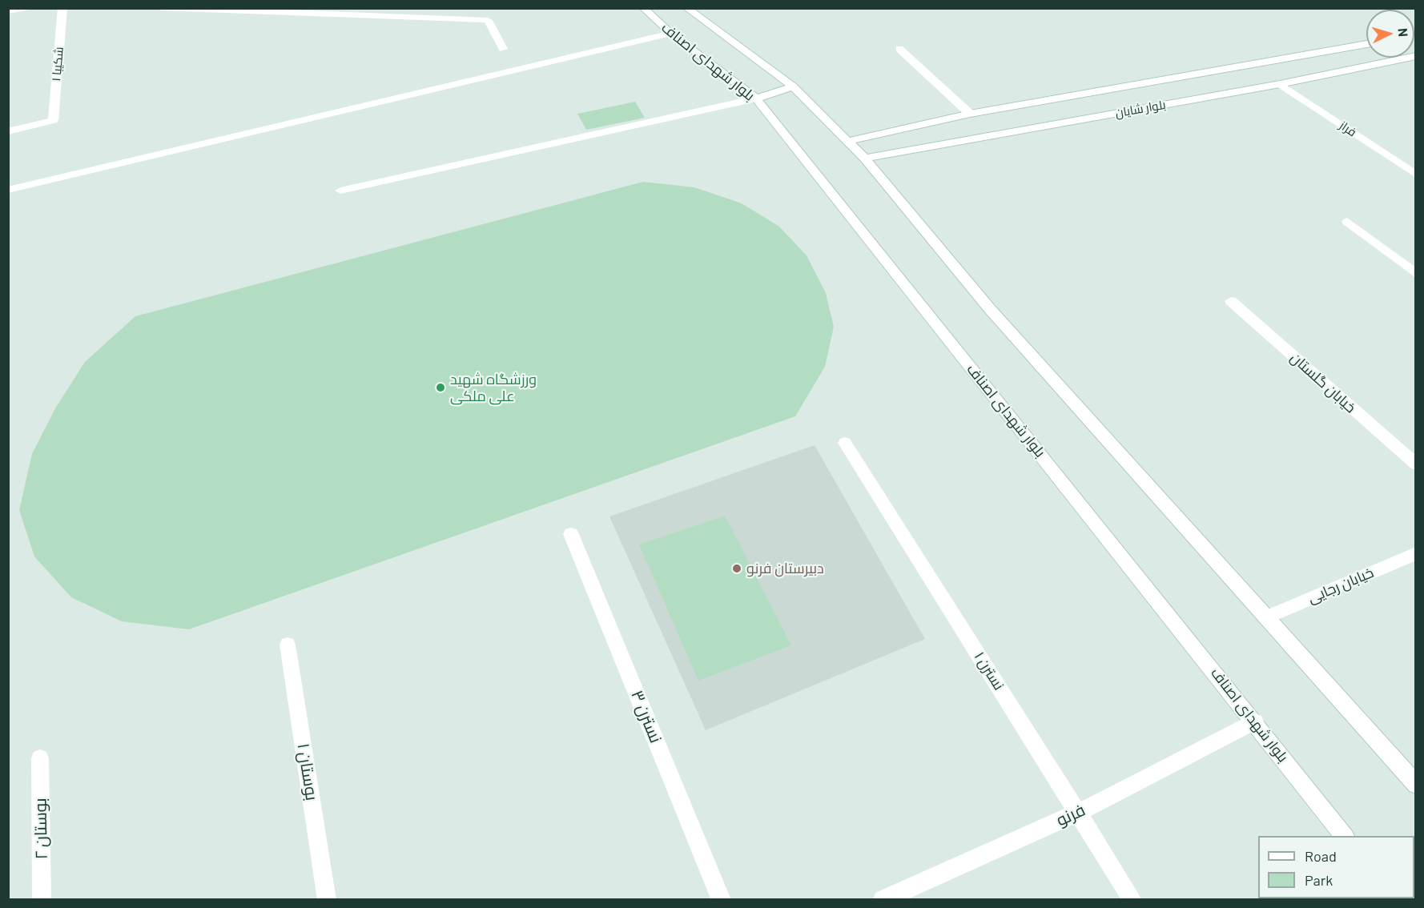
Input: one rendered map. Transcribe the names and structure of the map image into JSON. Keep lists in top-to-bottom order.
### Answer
{
  "streets": {
    "street": [
      "بلوار شهدای اصناف",
      "شکیبا ۱",
      "بلوار شایان",
      "فراز",
      "خیابان گلستان",
      "خیابان رجایی",
      "نسترن ۱",
      "نسترن ۳",
      "بوستان ۱",
      "فرنو",
      "بوستان ۲"
    ]
  },
  "crossings": [
    ["بلوار شهدای اصناف", "بلوار شایان"],
    ["بلوار شهدای اصناف", "خیابان رجایی"],
    ["بلوار شهدای اصناف", "فرنو"],
    ["بلوار شایان", "فراز"],
    ["نسترن ۱", "فرنو"]
  ],
  "places": ["ورزشگاه شهید علی ملکی", "دبیرستان فرنو"],
  "legend": ["Road", "Park"],
  "north": "right"
}
